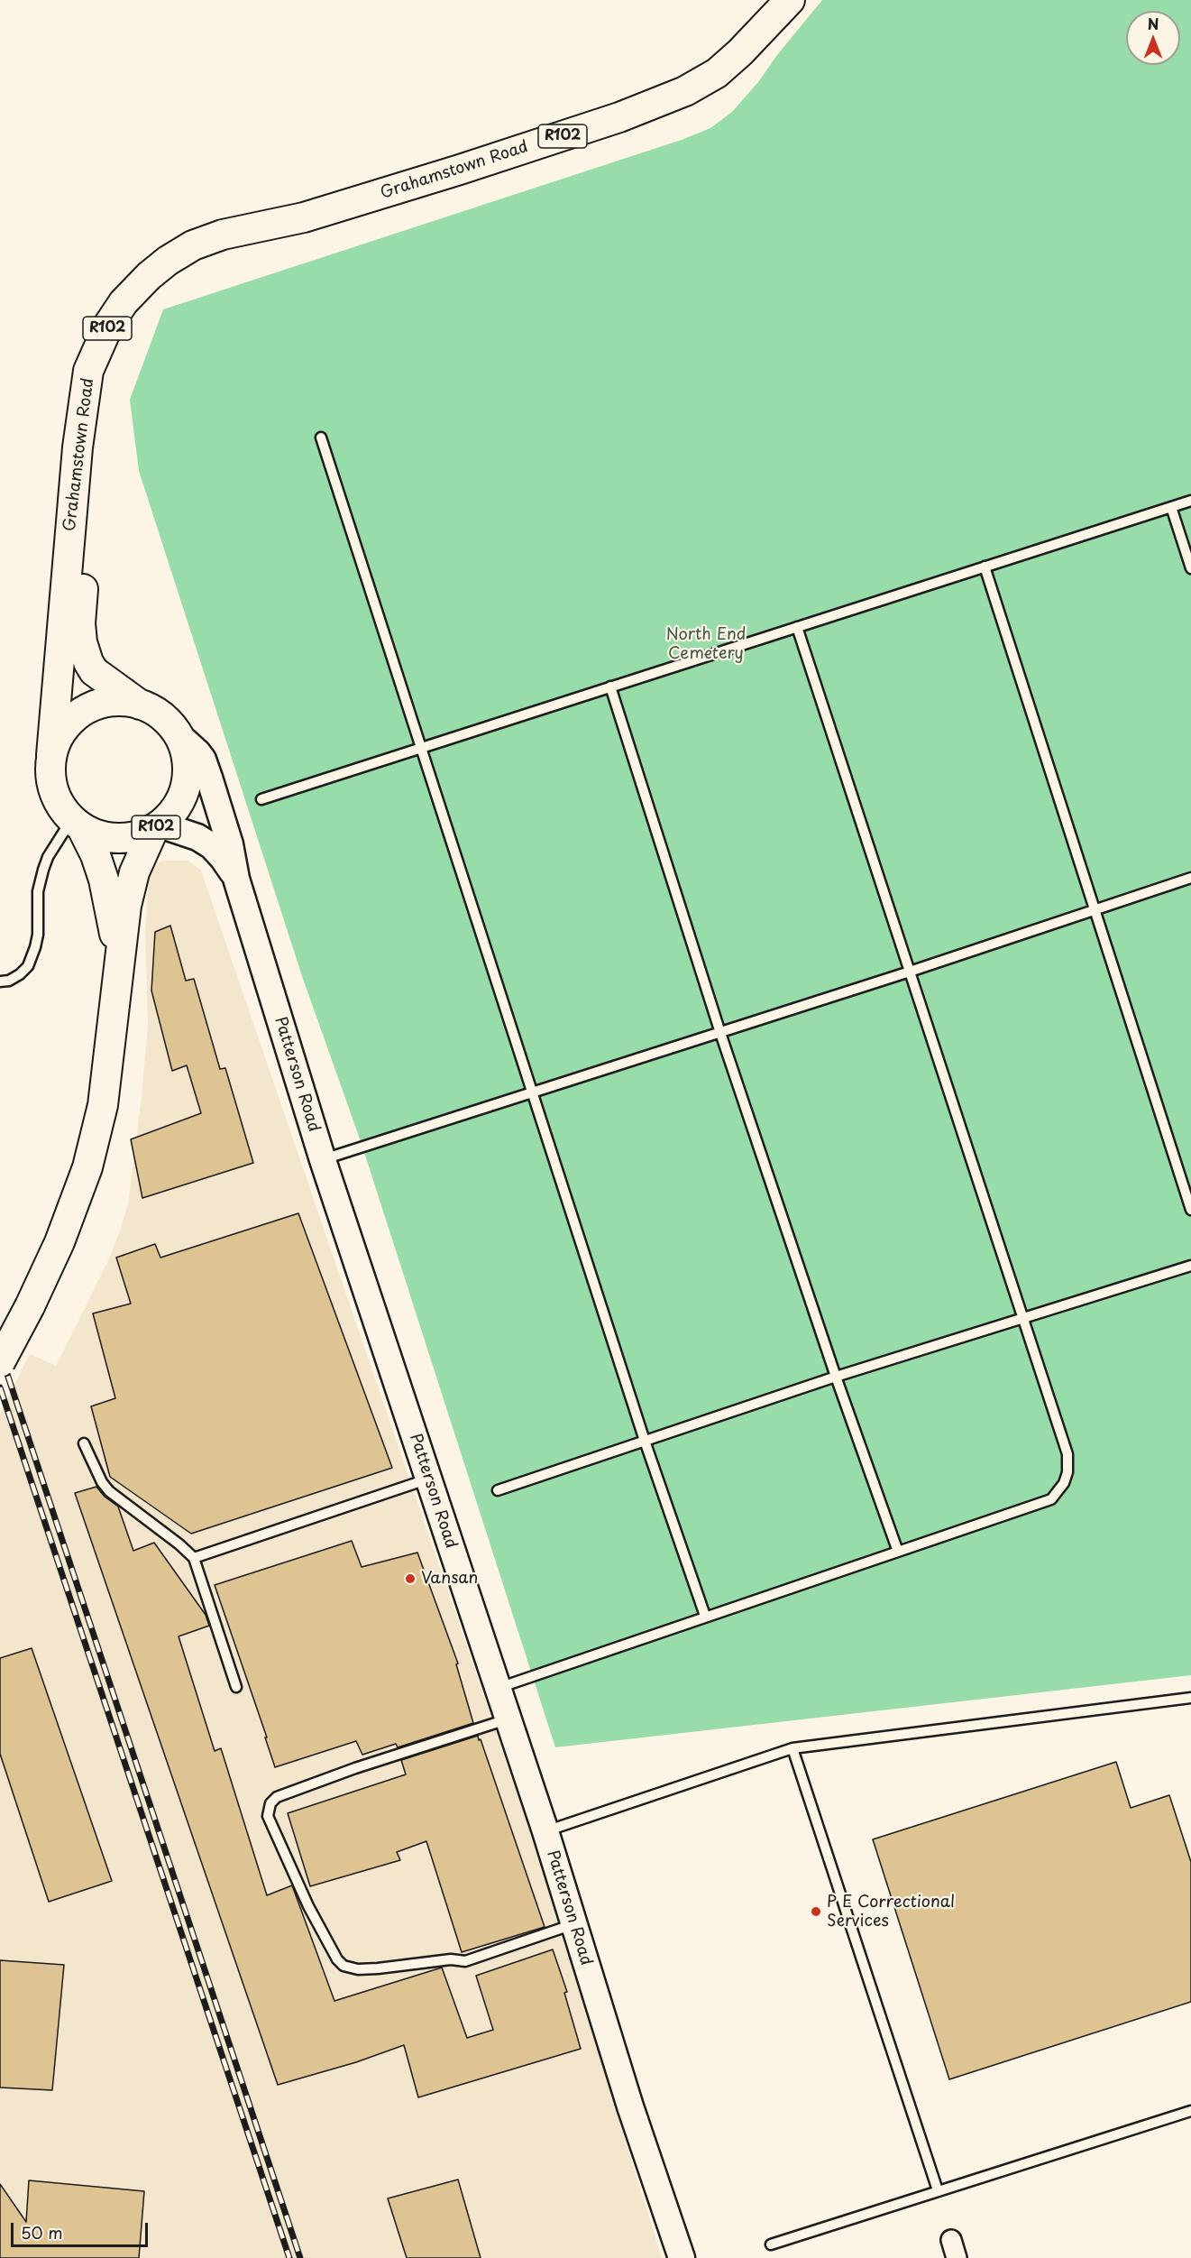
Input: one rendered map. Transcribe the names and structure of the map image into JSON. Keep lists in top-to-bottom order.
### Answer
{
  "streets": {
    "main road": ["R102", "Grahamstown Road"],
    "street": ["Patterson Road"]
  },
  "crossings": [
    ["R102", "Grahamstown Road"],
    ["R102", "Patterson Road"],
    ["Grahamstown Road", "Patterson Road"]
  ],
  "parks": ["North End Cemetery"],
  "places": ["Vansan", "P E Correctional Services"],
  "scale_bar": "50 m",
  "north": "top"
}
